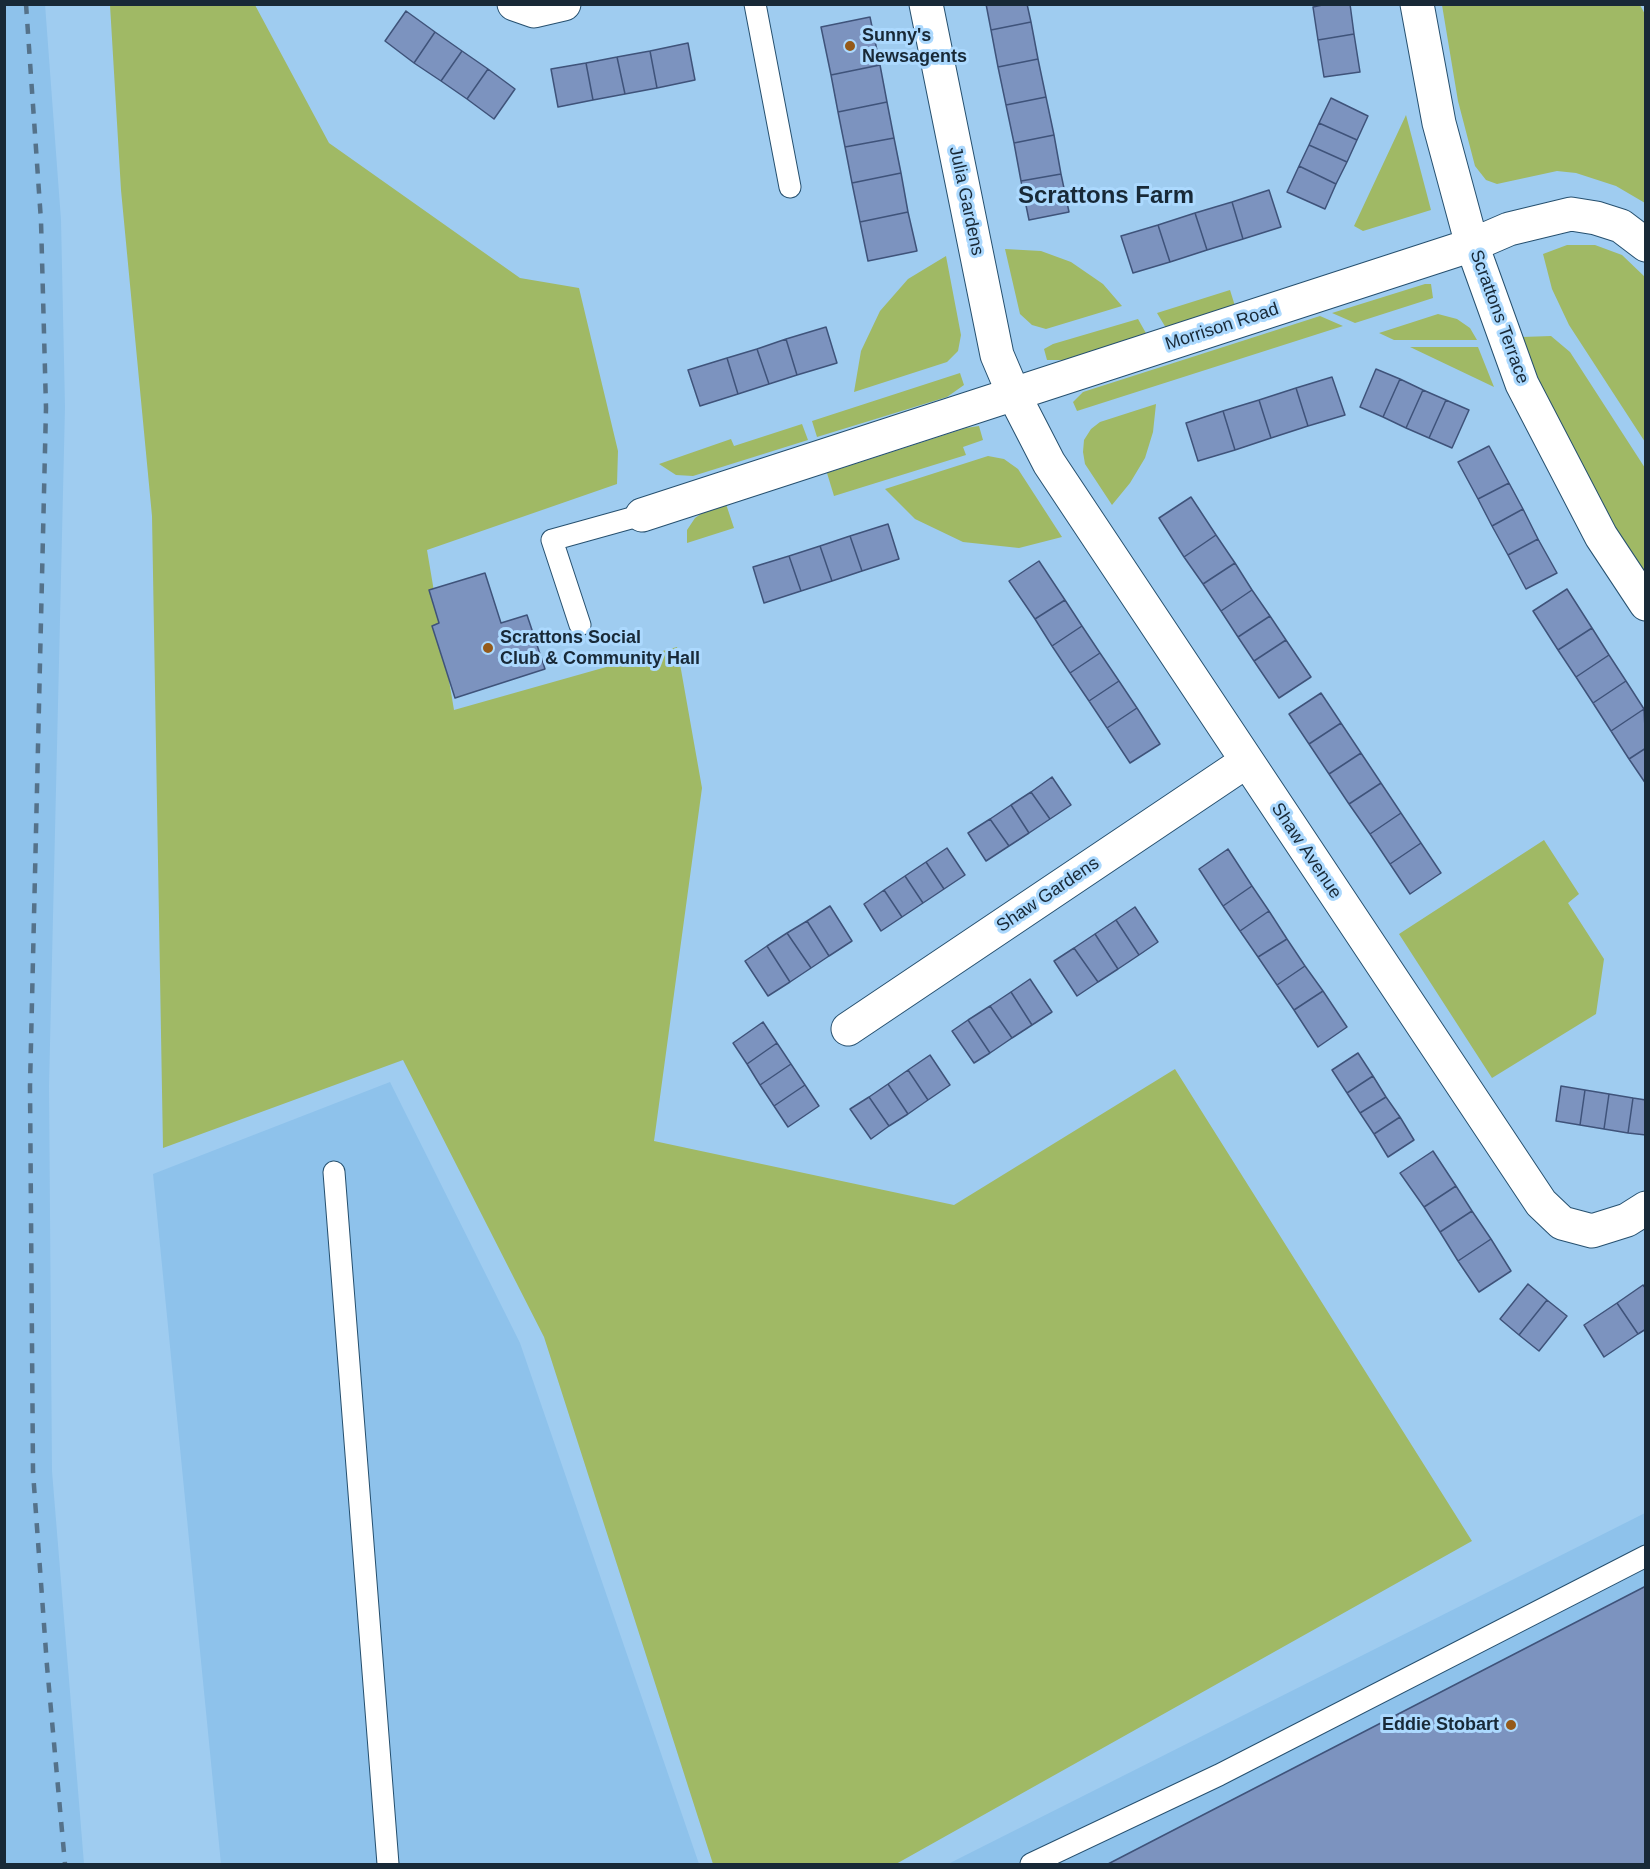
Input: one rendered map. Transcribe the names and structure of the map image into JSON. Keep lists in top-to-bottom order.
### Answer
{
  "streets": {
    "street": [
      "Julia Gardens",
      "Scrattons Terrace",
      "Morrison Road",
      "Shaw Avenue",
      "Shaw Gardens"
    ]
  },
  "crossings": [
    ["Julia Gardens", "Morrison Road"],
    ["Julia Gardens", "Shaw Avenue"],
    ["Scrattons Terrace", "Morrison Road"],
    ["Morrison Road", "Shaw Avenue"],
    ["Shaw Avenue", "Shaw Gardens"]
  ],
  "districts": ["Scrattons Farm"],
  "places": ["Sunny's Newsagents", "Scrattons Social Club & Community Hall", "Eddie Stobart"]
}
